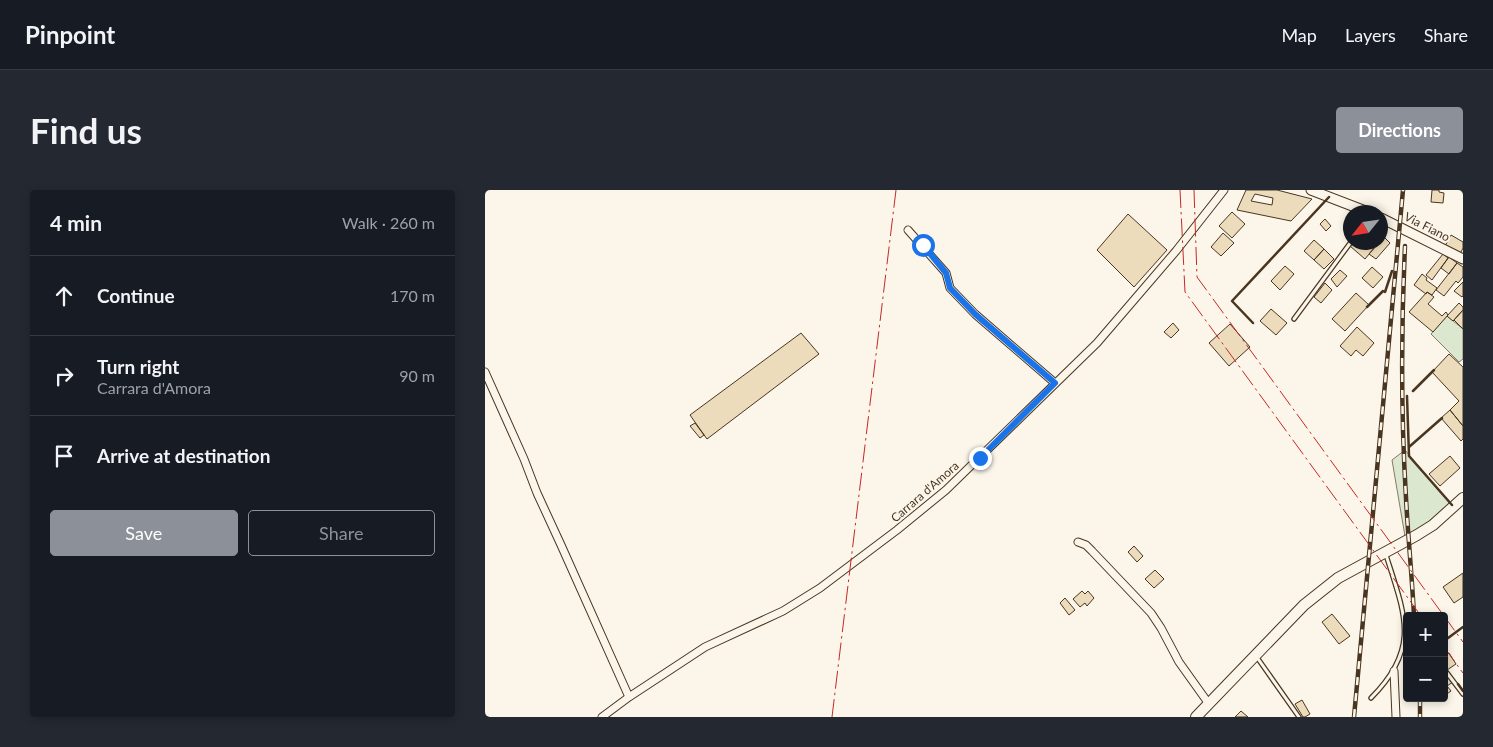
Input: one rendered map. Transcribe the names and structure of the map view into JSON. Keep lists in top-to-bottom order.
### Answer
{
  "streets": {
    "street": ["Via Fiano", "Carrara d'Amora"]
  },
  "north": "bottom left",
  "page": {
    "header": "Pinpoint",
    "nav": ["Map", "Layers", "Share"],
    "buttons": [
      "Directions",
      ["Save", "Share"]
    ],
    "title": "Find us",
    "heading": ["4 min", "Walk · 260 m"],
    "list": [
      ["Continue", "170 m"],
      ["Turn right", "Carrara d'Amora", "90 m"],
      "Arrive at destination"
    ],
    "map_buttons": ["+", "−"]
  }
}
